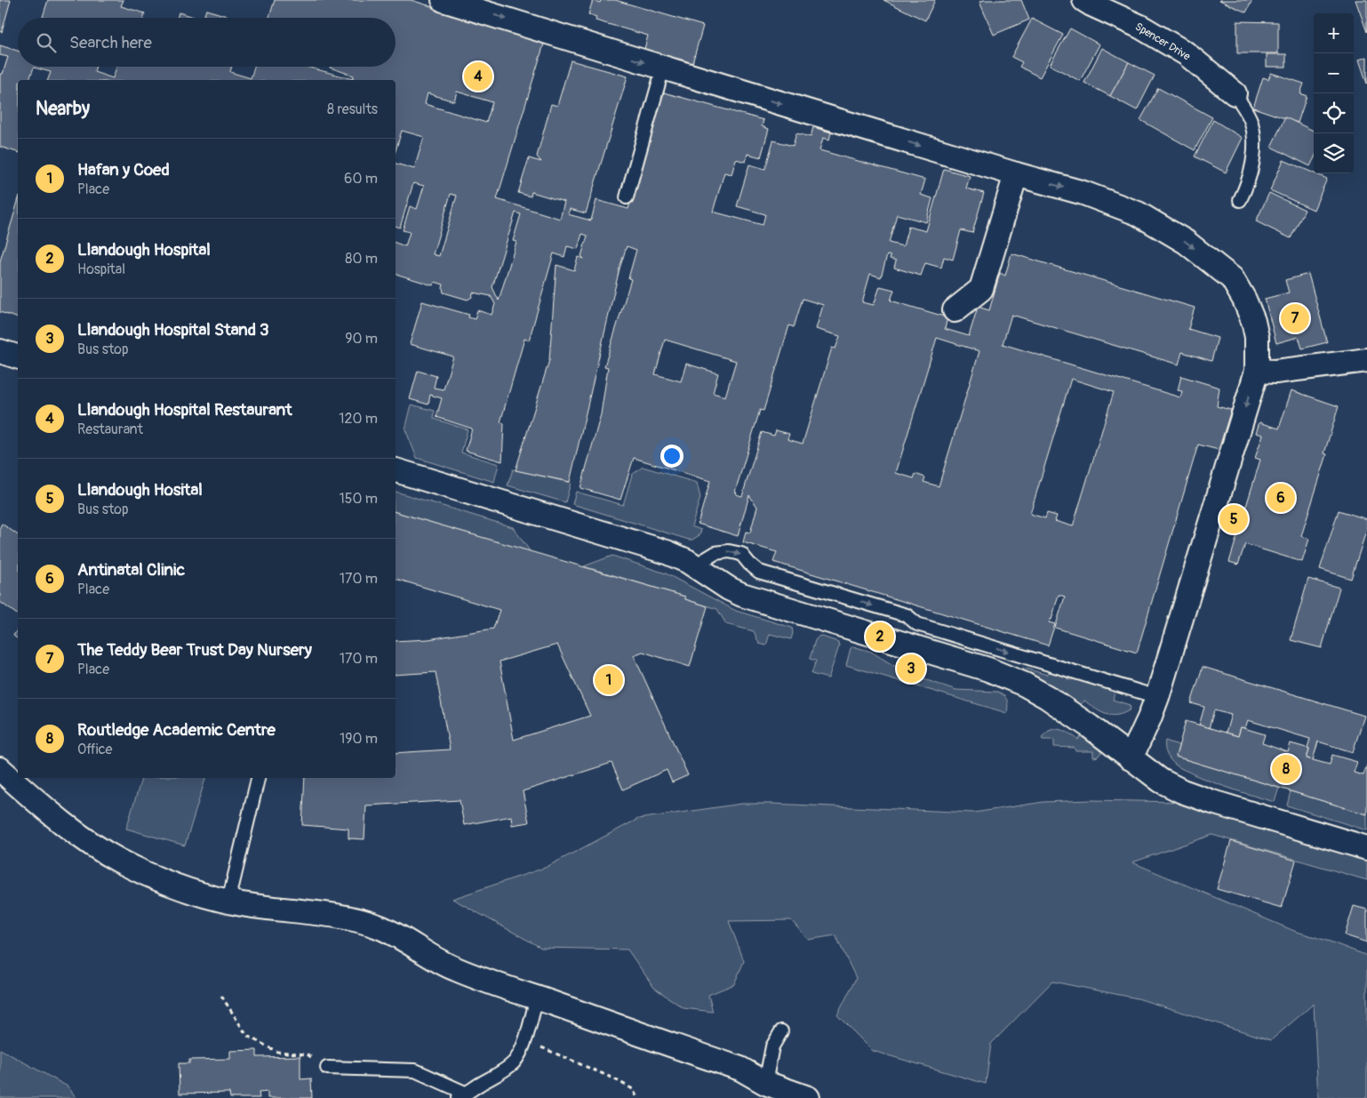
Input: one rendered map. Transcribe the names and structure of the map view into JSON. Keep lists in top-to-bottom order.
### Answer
{
  "streets": {
    "street": ["Spencer Drive"]
  },
  "page": {
    "map_buttons": ["+", "−"],
    "search": "Search here",
    "pins": [
      "4",
      "7",
      "6",
      "5",
      "2",
      "3",
      "1",
      "8"
    ],
    "heading": ["Nearby", "8 results"],
    "list": [
      {
        "mark": "1",
        "name": "Hafan y Coed",
        "note": "Place",
        "value": "60 m"
      },
      {
        "mark": "2",
        "name": "Llandough Hospital",
        "note": "Hospital",
        "value": "80 m"
      },
      {
        "mark": "3",
        "name": "Llandough Hospital Stand 3",
        "note": "Bus stop",
        "value": "90 m"
      },
      {
        "mark": "4",
        "name": "Llandough Hospital Restaurant",
        "note": "Restaurant",
        "value": "120 m"
      },
      {
        "mark": "5",
        "name": "Llandough Hosital",
        "note": "Bus stop",
        "value": "150 m"
      },
      {
        "mark": "6",
        "name": "Antinatal Clinic",
        "note": "Place",
        "value": "170 m"
      },
      {
        "mark": "7",
        "name": "The Teddy Bear Trust Day Nursery",
        "note": "Place",
        "value": "170 m"
      },
      {
        "mark": "8",
        "name": "Routledge Academic Centre",
        "note": "Office",
        "value": "190 m"
      }
    ]
  }
}
